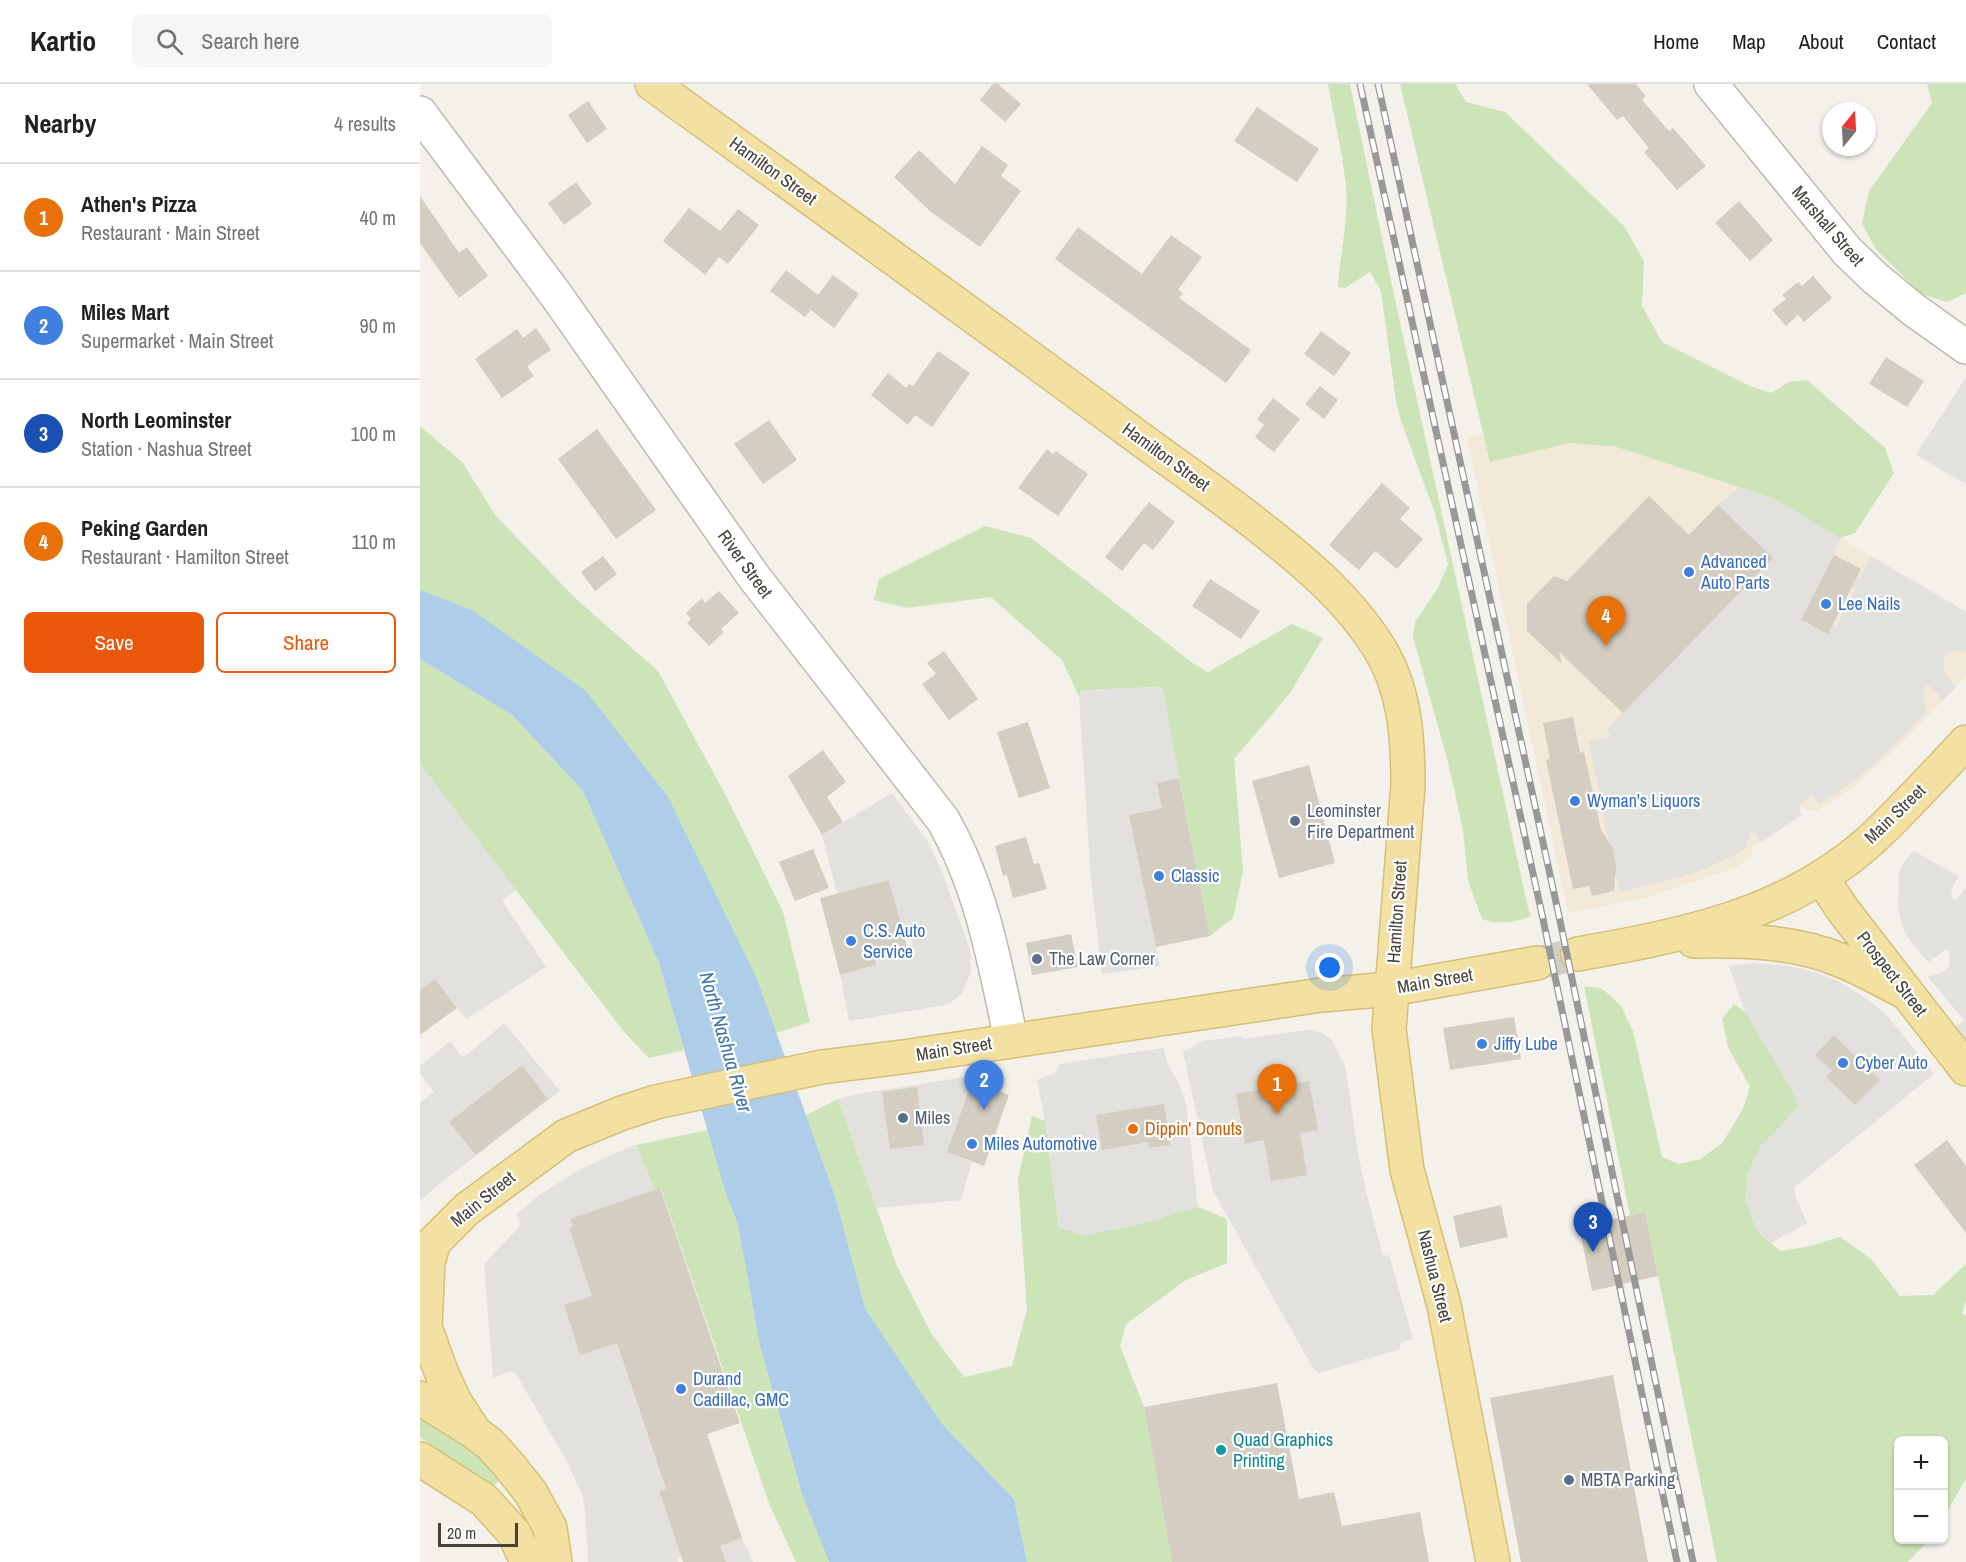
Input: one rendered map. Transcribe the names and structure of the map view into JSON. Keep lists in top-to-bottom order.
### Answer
{
  "streets": {
    "main road": [
      "Hamilton Street",
      "Main Street",
      "Prospect Street",
      "Nashua Street"
    ],
    "street": ["Marshall Street", "River Street"]
  },
  "crossings": [
    ["Hamilton Street", "Main Street"],
    ["Hamilton Street", "Nashua Street"],
    ["River Street", "Main Street"],
    ["Main Street", "Prospect Street"],
    ["Main Street", "Nashua Street"]
  ],
  "water": ["North Nashua River"],
  "places": [
    "Advanced Auto Parts",
    "Lee Nails",
    "Wyman's Liquors",
    "Leominster Fire Department",
    "Classic",
    "C.S. Auto Service",
    "The Law Corner",
    "Jiffy Lube",
    "Cyber Auto",
    "Miles",
    "Dippin' Donuts",
    "Miles Automotive",
    "Durand Cadillac, GMC",
    "Quad Graphics Printing",
    "MBTA Parking"
  ],
  "scale_bar": "20 m",
  "north": "top",
  "page": {
    "header": "Kartio",
    "search": "Search here",
    "nav": [
      "Home",
      "Map",
      "About",
      "Contact"
    ],
    "heading": ["Nearby", "4 results"],
    "list": [
      {
        "mark": "1",
        "name": "Athen's Pizza",
        "note": "Restaurant · Main Street",
        "value": "40 m"
      },
      {
        "mark": "2",
        "name": "Miles Mart",
        "note": "Supermarket · Main Street",
        "value": "90 m"
      },
      {
        "mark": "3",
        "name": "North Leominster",
        "note": "Station · Nashua Street",
        "value": "100 m"
      },
      {
        "mark": "4",
        "name": "Peking Garden",
        "note": "Restaurant · Hamilton Street",
        "value": "110 m"
      }
    ],
    "buttons": ["Save", "Share"],
    "pins": [
      "4",
      "2",
      "1",
      "3"
    ],
    "map_buttons": ["+", "−"],
    "scale": "20 m"
  }
}
